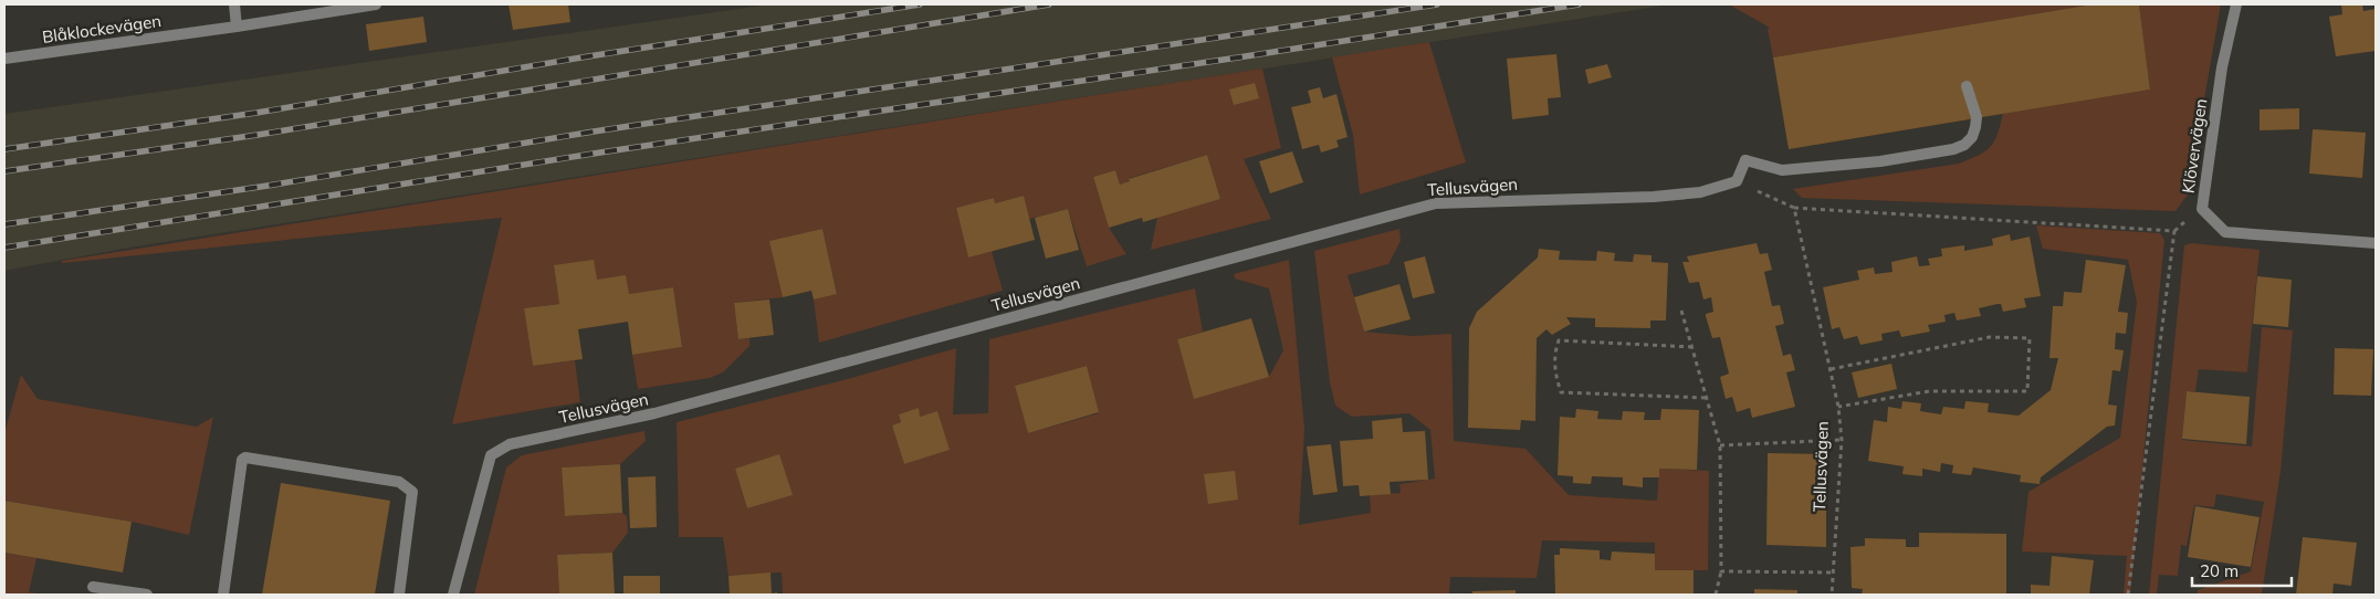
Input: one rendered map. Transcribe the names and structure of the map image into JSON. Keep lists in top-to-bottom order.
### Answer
{
  "streets": {
    "street": ["Blåklockevägen", "Klövervägen", "Tellusvägen"]
  },
  "scale_bar": "20 m"
}
